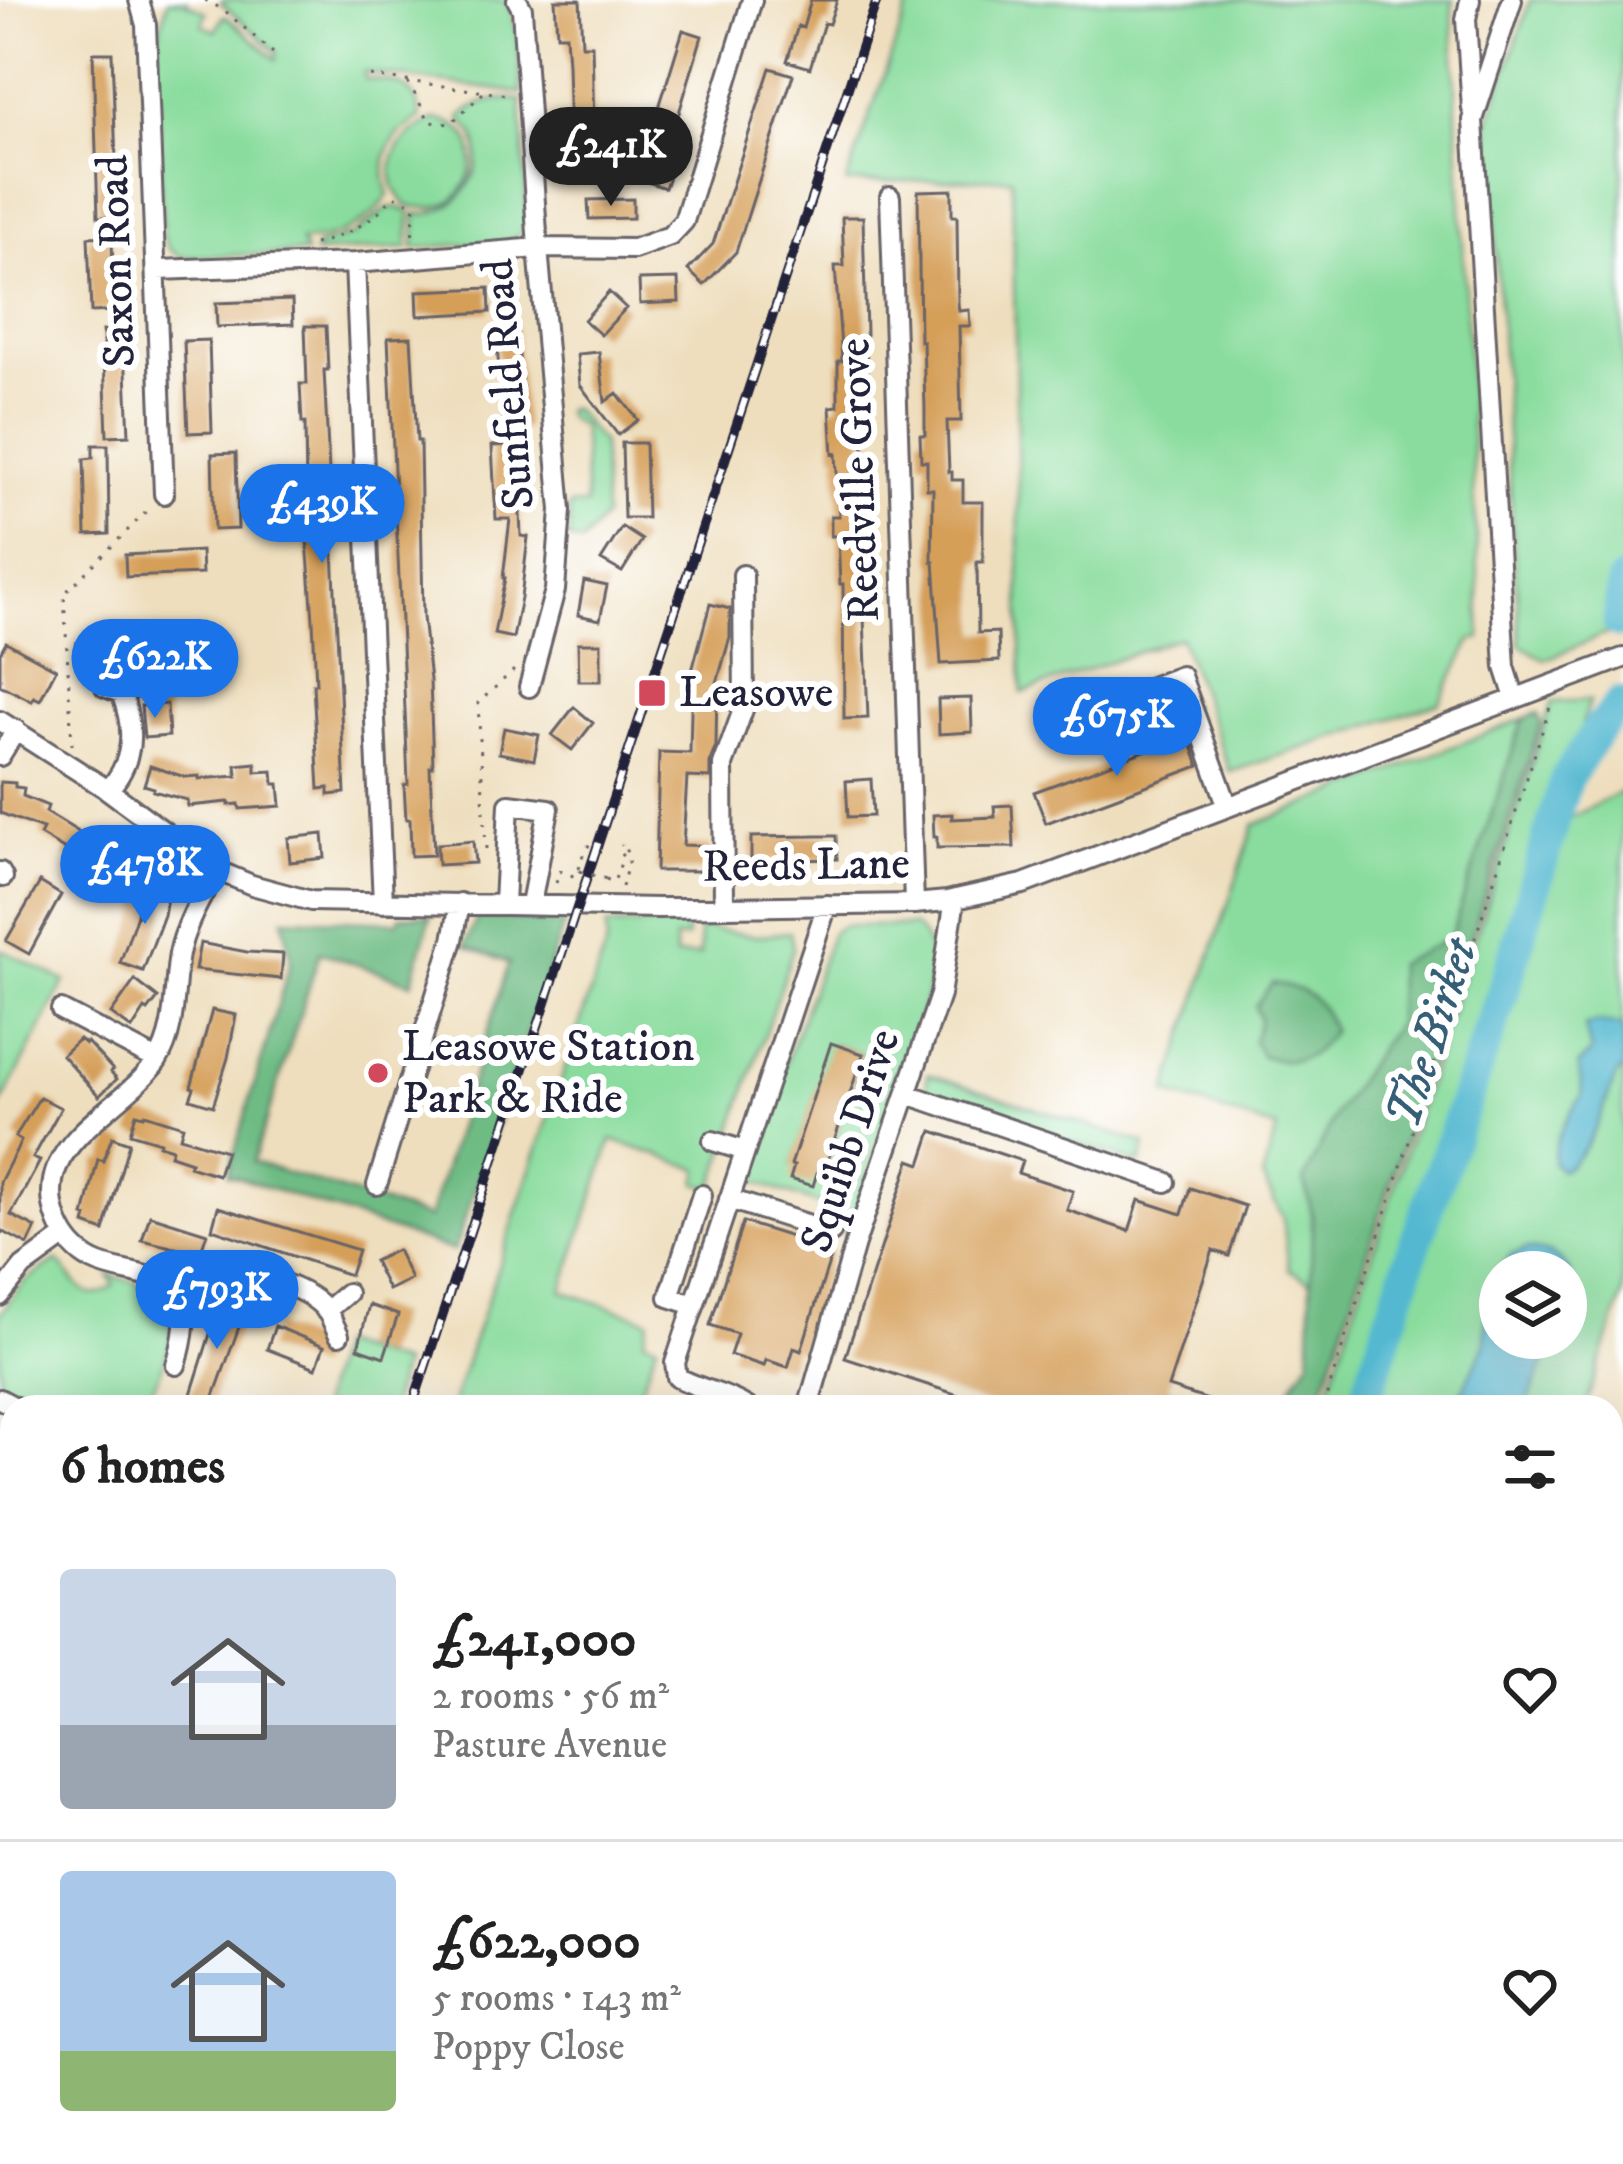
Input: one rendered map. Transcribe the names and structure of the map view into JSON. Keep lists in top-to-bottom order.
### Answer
{
  "streets": {
    "street": [
      "Saxon Road",
      "Sunfield Road",
      "Reedville Grove",
      "Reeds Lane",
      "Squibb Drive"
    ]
  },
  "crossings": [
    ["Reedville Grove", "Reeds Lane"],
    ["Reeds Lane", "Squibb Drive"]
  ],
  "water": ["The Birket"],
  "places": {
    "transit": ["Leasowe"],
    "other": ["Leasowe Station Park & Ride"]
  },
  "page": {
    "price": [
      "£241K",
      "£439K",
      "£622K",
      "£675K",
      "£478K",
      "£793K"
    ],
    "heading": "6 homes",
    "list": [
      {
        "name": "£241,000",
        "note": "2 rooms · 56 m² · Pasture Avenue"
      },
      {
        "name": "£622,000",
        "note": "5 rooms · 143 m² · Poppy Close"
      }
    ]
  }
}
